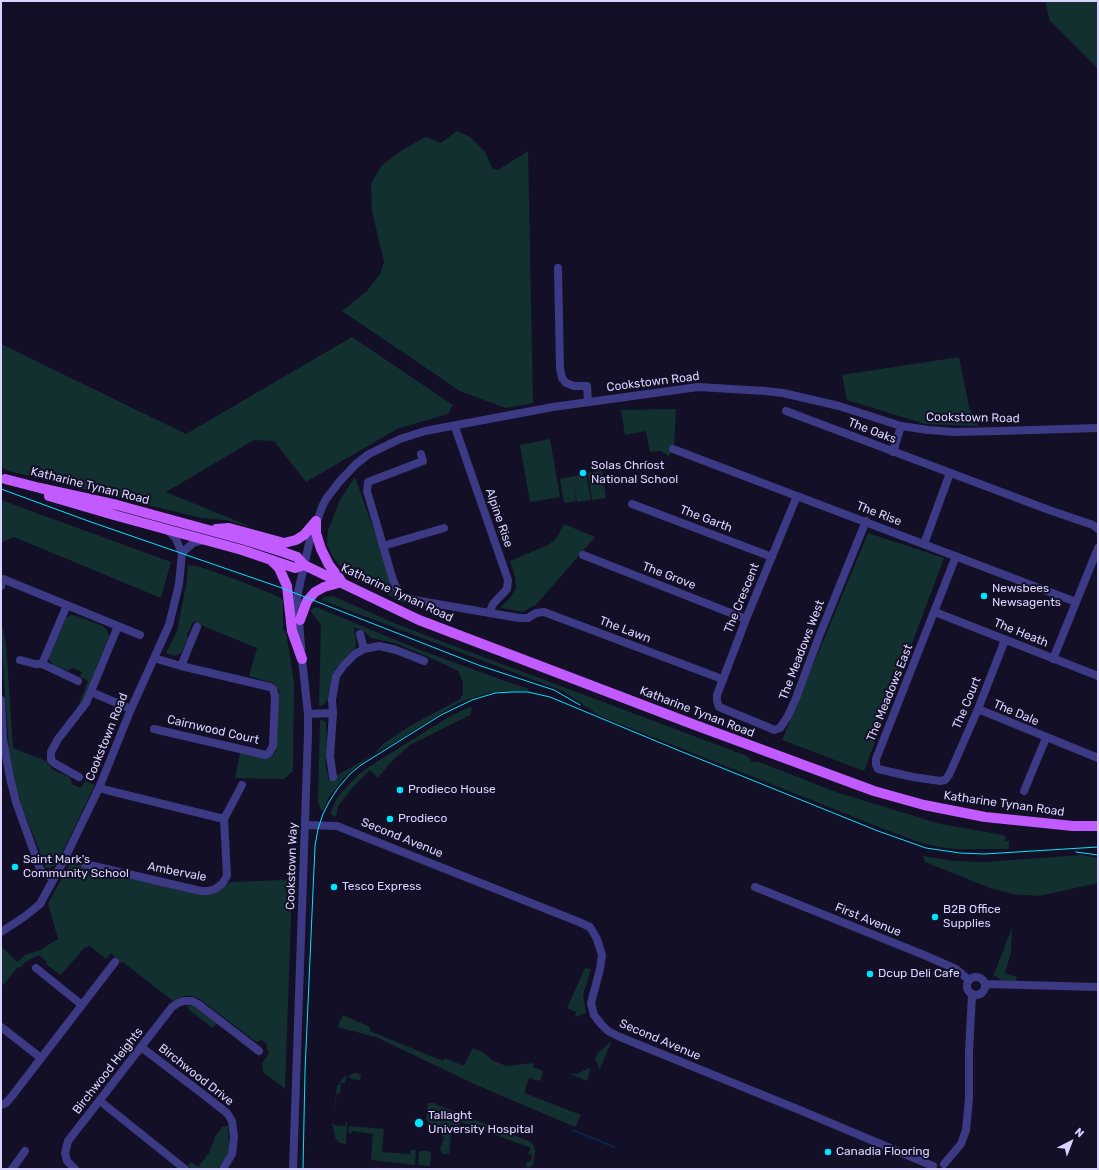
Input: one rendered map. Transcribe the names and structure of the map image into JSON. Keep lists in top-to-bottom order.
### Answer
{
  "streets": {
    "main road": ["Katharine Tynan Road"],
    "street": [
      "Cookstown Road",
      "The Oaks",
      "The Rise",
      "Alpine Rise",
      "The Garth",
      "The Grove",
      "The Crescent",
      "The Lawn",
      "The Heath",
      "The Meadows West",
      "The Meadows East",
      "The Court",
      "The Dale",
      "Cairnwood Court",
      "Second Avenue",
      "Cookstown Way",
      "Ambervale",
      "First Avenue",
      "Birchwood Heights",
      "Birchwood Drive"
    ]
  },
  "crossings": [
    ["Cookstown Road", "Katharine Tynan Road"],
    ["Cookstown Road", "Alpine Rise"],
    ["Cookstown Road", "Cookstown Way"],
    ["Katharine Tynan Road", "Cookstown Way"],
    ["The Rise", "The Crescent"],
    ["The Rise", "The Meadows West"],
    ["The Rise", "The Meadows East"],
    ["Alpine Rise", "The Lawn"],
    ["The Garth", "The Crescent"],
    ["The Grove", "The Crescent"],
    ["The Crescent", "The Lawn"],
    ["The Crescent", "The Meadows West"],
    ["The Heath", "The Meadows East"],
    ["The Heath", "The Court"],
    ["The Meadows East", "The Court"],
    ["The Court", "The Dale"],
    ["Second Avenue", "Cookstown Way"],
    ["Birchwood Heights", "Birchwood Drive"]
  ],
  "places": [
    "Solas Chríost National School",
    "Newsbees Newsagents",
    "Prodieco House",
    "Prodieco",
    "Saint Mark's Community School",
    "Tesco Express",
    "B2B Office Supplies",
    "Dcup Deli Cafe",
    "Tallaght University Hospital",
    "Canadia Flooring"
  ],
  "north": "top right"
}
